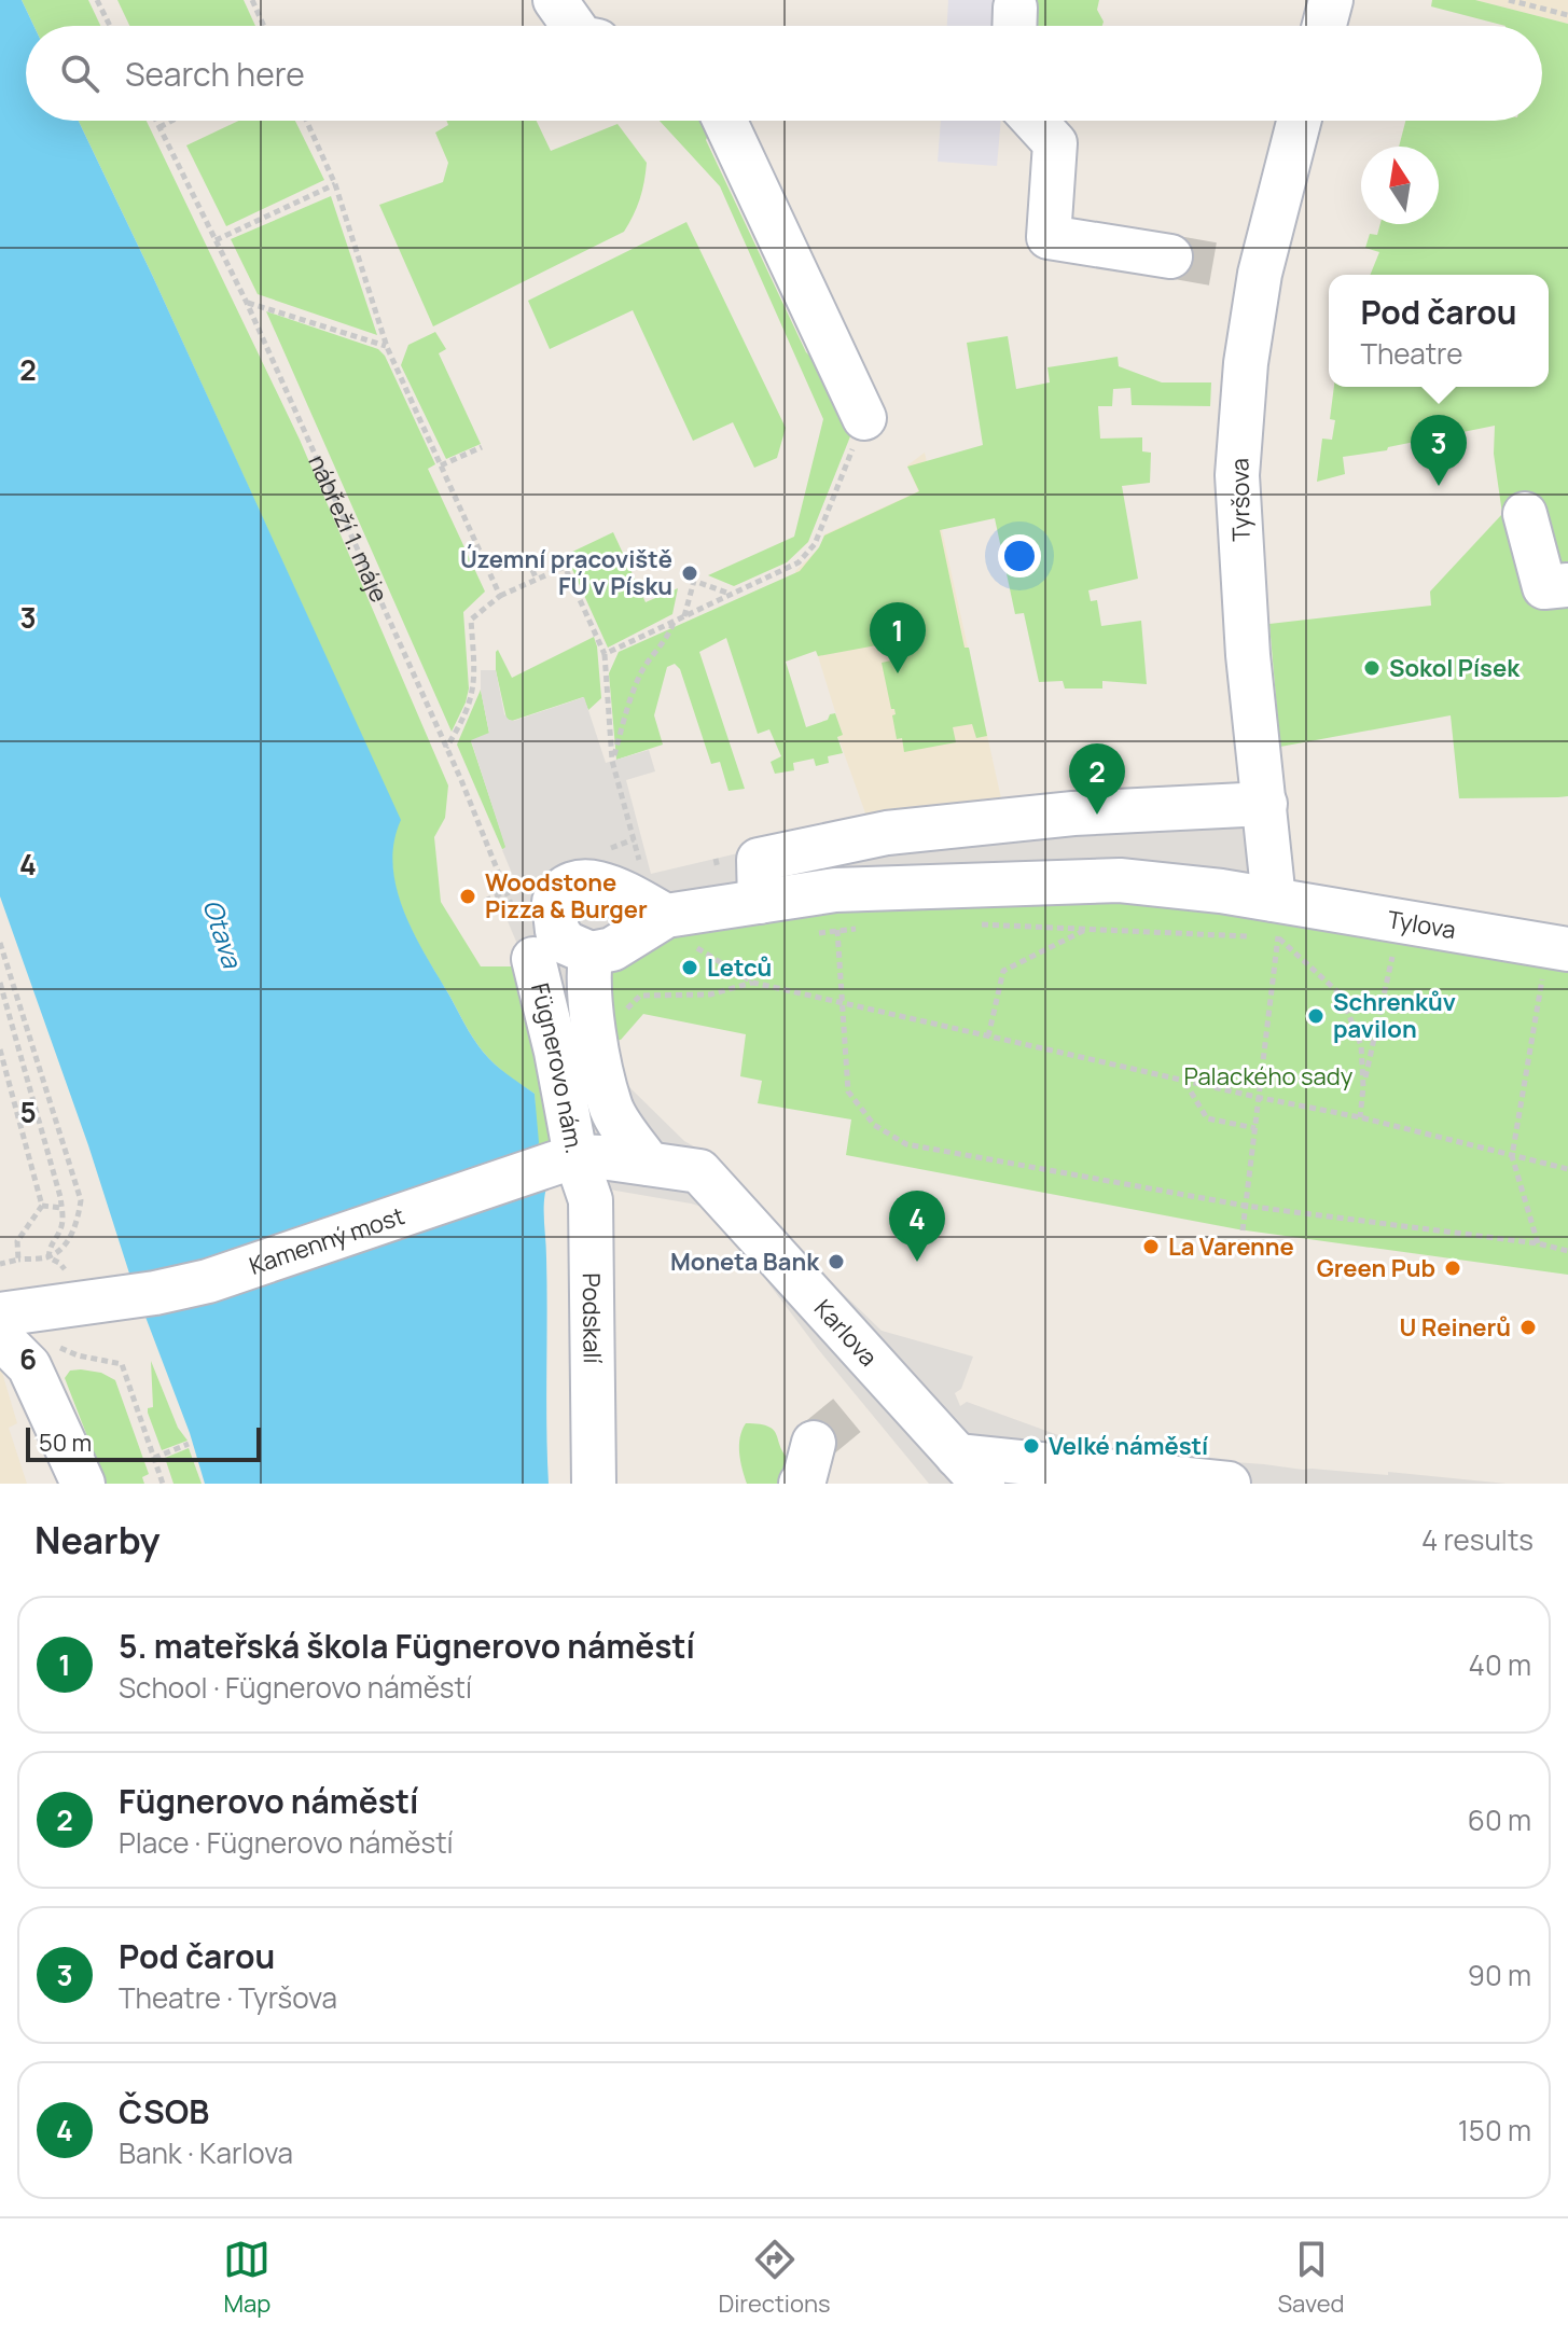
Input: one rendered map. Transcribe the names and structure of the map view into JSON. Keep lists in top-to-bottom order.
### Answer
{
  "streets": {
    "street": [
      "Tyršova",
      "Tylova",
      "Fügnerovo nám.",
      "Kamenný most",
      "Podskalí",
      "Karlova"
    ],
    "path": ["nábřeží 1. máje"]
  },
  "crossings": [
    ["Tyršova", "Tylova"],
    ["nábřeží 1. máje", "Fügnerovo nám."],
    ["Fügnerovo nám.", "Kamenný most"],
    ["Fügnerovo nám.", "Podskalí"],
    ["Fügnerovo nám.", "Karlova"],
    ["Kamenný most", "Podskalí"]
  ],
  "water": ["Otava"],
  "parks": ["Palackého sady"],
  "places": [
    "Územní pracoviště FÚ v Písku",
    "Sokol Písek",
    "Woodstone Pizza & Burger",
    "Letců",
    "Schrenkův pavilon",
    "La Varenne",
    "Moneta Bank",
    "Green Pub",
    "U Reinerů",
    "Velké náměstí"
  ],
  "scale_bar": "50 m",
  "north": "top",
  "page": {
    "search": "Search here",
    "popup": ["Pod čarou", "Theatre"],
    "pins": [
      "3",
      "1",
      "2",
      "4"
    ],
    "scale": "50 m",
    "heading": ["Nearby", "4 results"],
    "list": [
      {
        "mark": "1",
        "name": "5. mateřská škola Fügnerovo náměstí",
        "note": "School · Fügnerovo náměstí",
        "value": "40 m"
      },
      {
        "mark": "2",
        "name": "Fügnerovo náměstí",
        "note": "Place · Fügnerovo náměstí",
        "value": "60 m"
      },
      {
        "mark": "3",
        "name": "Pod čarou",
        "note": "Theatre · Tyršova",
        "value": "90 m"
      },
      {
        "mark": "4",
        "name": "ČSOB",
        "note": "Bank · Karlova",
        "value": "150 m"
      }
    ],
    "nav": ["Map", "Directions", "Saved"]
  },
  "grid": {
    "rows": [
      "2",
      "3",
      "4",
      "5",
      "6"
    ]
  }
}
